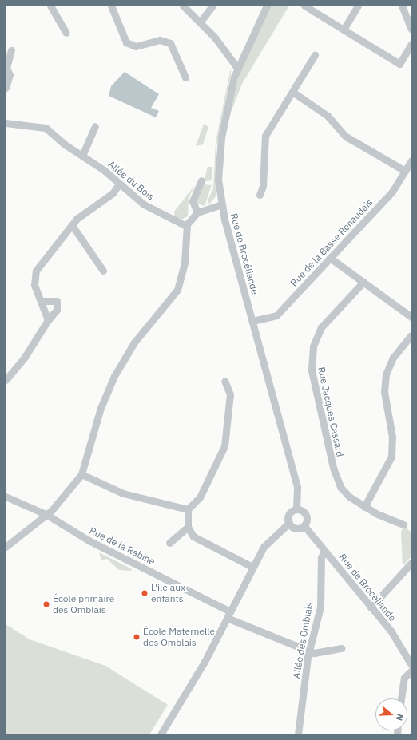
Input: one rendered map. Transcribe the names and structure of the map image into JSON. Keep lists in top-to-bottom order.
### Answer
{
  "streets": {
    "street": [
      "Allée du Bois",
      "Rue de la Basse Renaudais",
      "Rue de Brocéliande",
      "Rue Jacques Cassard",
      "Rue de la Rabine",
      "Allée des Omblais"
    ]
  },
  "crossings": [
    ["Rue de la Basse Renaudais", "Rue de Brocéliande"],
    ["Rue de Brocéliande", "Allée des Omblais"],
    ["Rue de la Rabine", "Allée des Omblais"]
  ],
  "places": ["L'ile aux enfants", "École primaire des Omblais", "École Maternelle des Omblais"],
  "north": "right"
}
